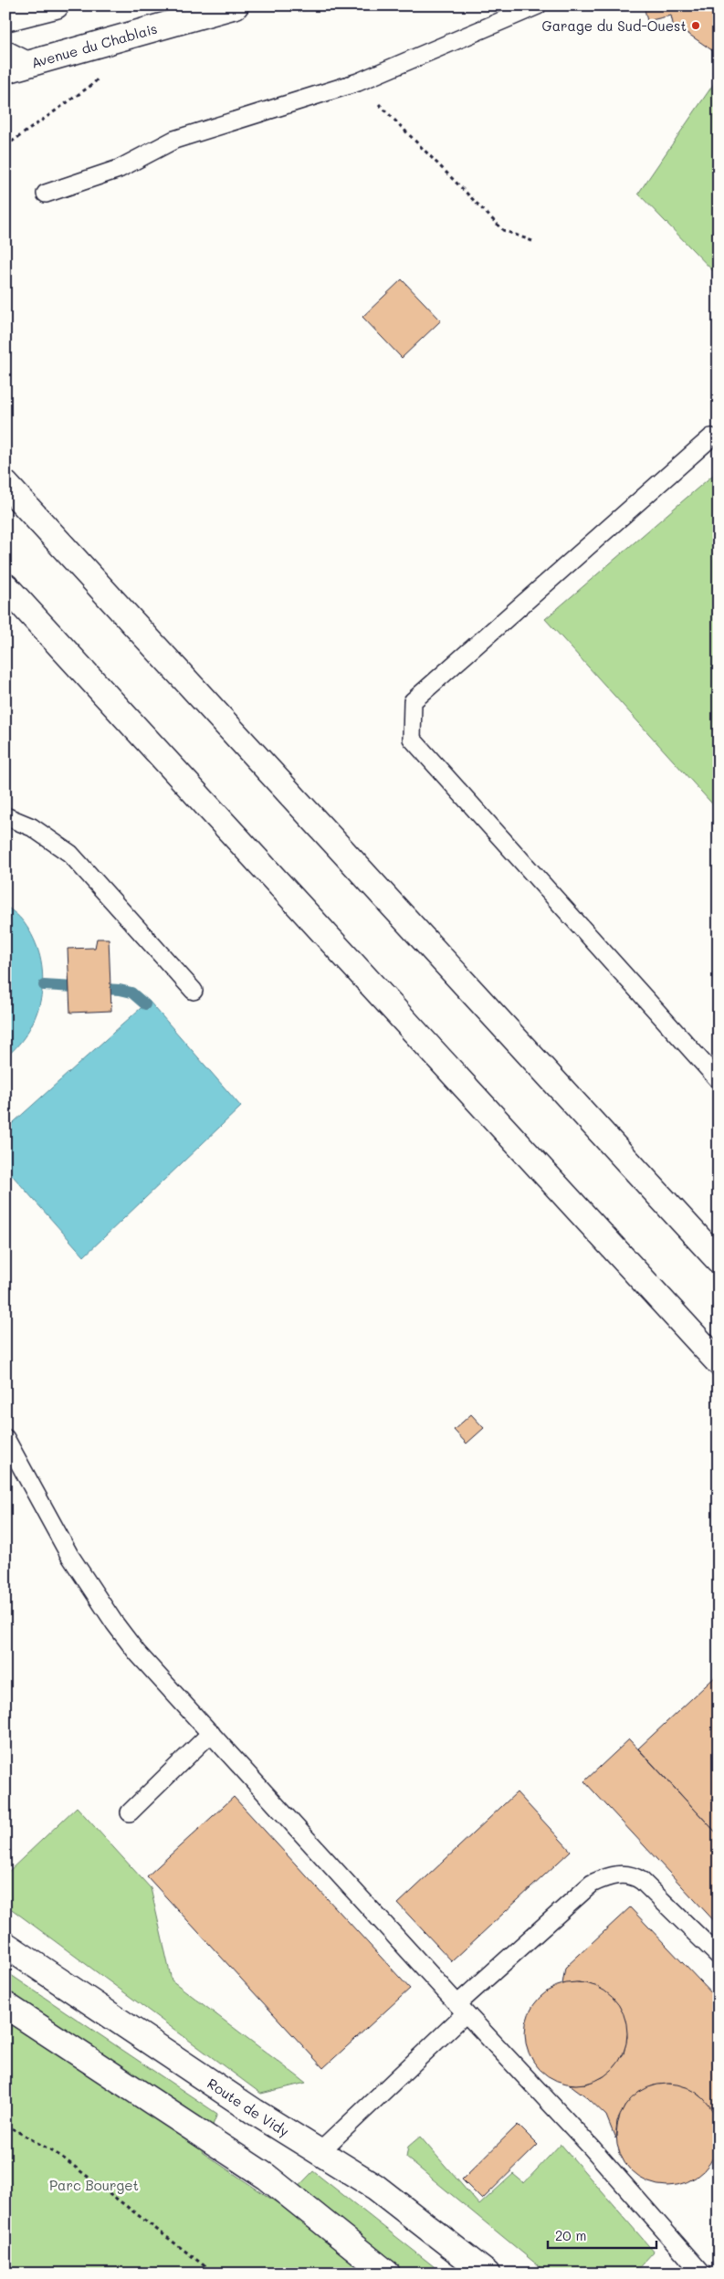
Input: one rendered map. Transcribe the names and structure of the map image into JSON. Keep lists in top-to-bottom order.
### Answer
{
  "streets": {
    "main road": ["Avenue du Chablais", "Route de Vidy"]
  },
  "parks": ["Parc Bourget"],
  "places": ["Garage du Sud-Ouest"],
  "scale_bar": "20 m"
}
